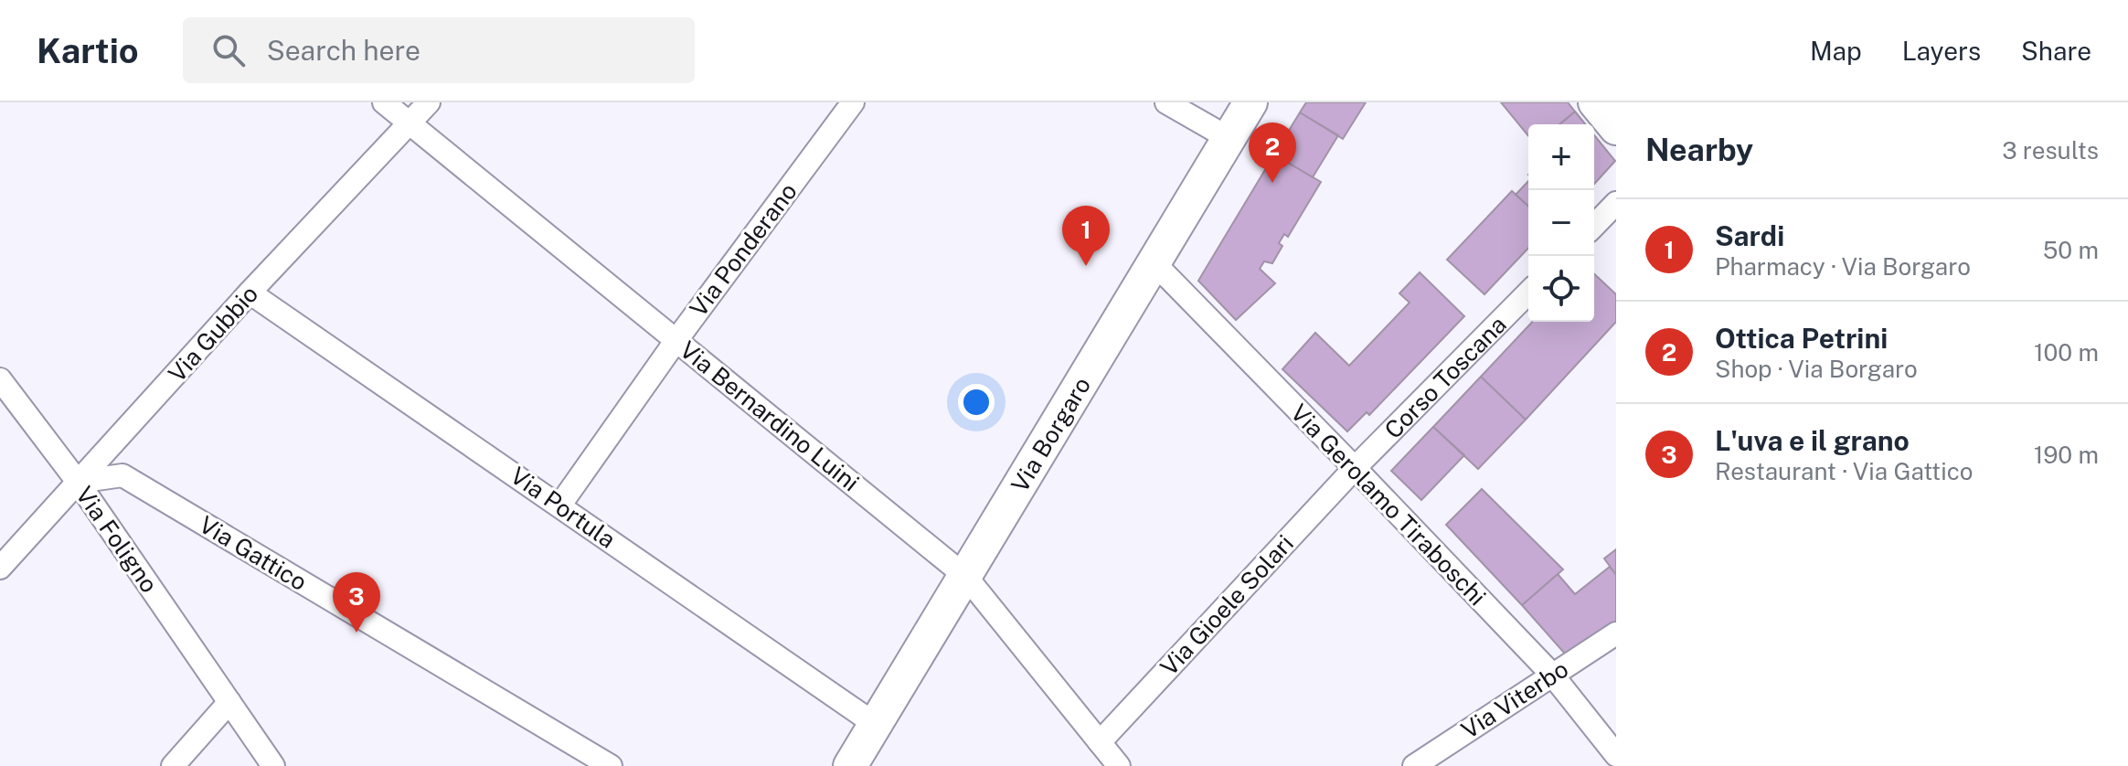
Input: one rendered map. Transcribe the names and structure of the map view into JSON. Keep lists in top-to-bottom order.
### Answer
{
  "streets": {
    "street": [
      "Via Ponderano",
      "Via Gubbio",
      "Corso Toscana",
      "Via Bernardino Luini",
      "Via Borgaro",
      "Via Gerolamo Tiraboschi",
      "Via Portula",
      "Via Foligno",
      "Via Gattico",
      "Via Gioele Solari",
      "Via Viterbo"
    ]
  },
  "crossings": [
    ["Via Ponderano", "Via Bernardino Luini"],
    ["Via Ponderano", "Via Portula"],
    ["Via Gubbio", "Via Bernardino Luini"],
    ["Via Gubbio", "Via Portula"],
    ["Via Gubbio", "Via Foligno"],
    ["Via Gubbio", "Via Gattico"],
    ["Corso Toscana", "Via Gerolamo Tiraboschi"],
    ["Corso Toscana", "Via Gioele Solari"],
    ["Via Bernardino Luini", "Via Borgaro"],
    ["Via Bernardino Luini", "Via Gioele Solari"],
    ["Via Borgaro", "Via Gerolamo Tiraboschi"],
    ["Via Borgaro", "Via Portula"],
    ["Via Gerolamo Tiraboschi", "Via Gioele Solari"],
    ["Via Gerolamo Tiraboschi", "Via Viterbo"],
    ["Via Foligno", "Via Gattico"]
  ],
  "page": {
    "header": "Kartio",
    "search": "Search here",
    "nav": ["Map", "Layers", "Share"],
    "heading": ["Nearby", "3 results"],
    "pins": ["2", "1", "3"],
    "map_buttons": ["+", "−"],
    "list": [
      {
        "mark": "1",
        "name": "Sardi",
        "note": "Pharmacy · Via Borgaro",
        "value": "50 m"
      },
      {
        "mark": "2",
        "name": "Ottica Petrini",
        "note": "Shop · Via Borgaro",
        "value": "100 m"
      },
      {
        "mark": "3",
        "name": "L'uva e il grano",
        "note": "Restaurant · Via Gattico",
        "value": "190 m"
      }
    ]
  }
}
